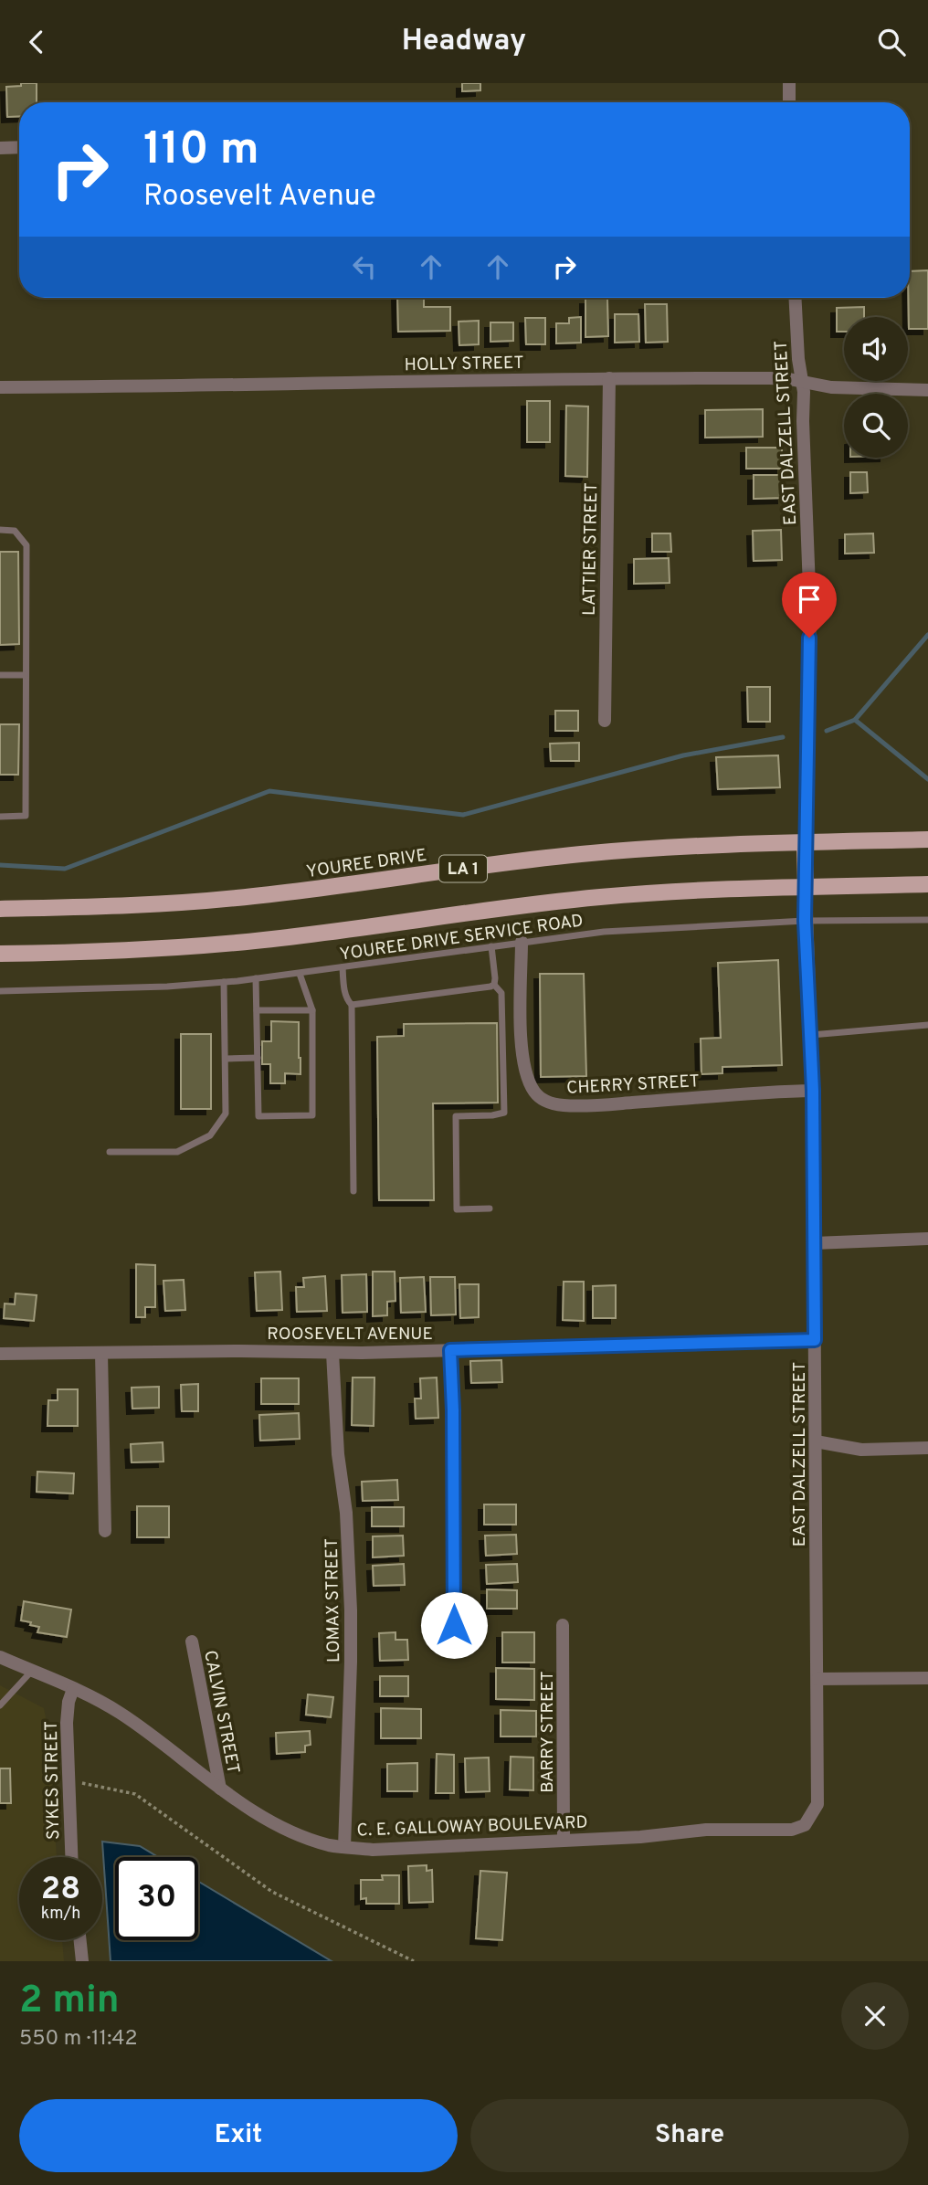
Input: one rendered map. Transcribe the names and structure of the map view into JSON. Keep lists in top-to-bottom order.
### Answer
{
  "streets": {
    "main road": ["YOUREE DRIVE", "LA 1"],
    "street": [
      "HOLLY STREET",
      "EAST DALZELL STREET",
      "LATTIER STREET",
      "CHERRY STREET",
      "ROOSEVELT AVENUE",
      "LOMAX STREET",
      "CALVIN STREET",
      "BARRY STREET",
      "SYKES STREET",
      "C. E. GALLOWAY BOULEVARD"
    ],
    "lane": ["YOUREE DRIVE SERVICE ROAD"]
  },
  "crossings": [
    ["HOLLY STREET", "EAST DALZELL STREET"],
    ["HOLLY STREET", "LATTIER STREET"],
    ["EAST DALZELL STREET", "YOUREE DRIVE"],
    ["EAST DALZELL STREET", "YOUREE DRIVE SERVICE ROAD"],
    ["EAST DALZELL STREET", "CHERRY STREET"],
    ["EAST DALZELL STREET", "ROOSEVELT AVENUE"],
    ["EAST DALZELL STREET", "C. E. GALLOWAY BOULEVARD"],
    ["YOUREE DRIVE SERVICE ROAD", "CHERRY STREET"],
    ["ROOSEVELT AVENUE", "LOMAX STREET"],
    ["LOMAX STREET", "C. E. GALLOWAY BOULEVARD"],
    ["CALVIN STREET", "C. E. GALLOWAY BOULEVARD"],
    ["BARRY STREET", "C. E. GALLOWAY BOULEVARD"],
    ["SYKES STREET", "C. E. GALLOWAY BOULEVARD"]
  ],
  "page": {
    "header": "Headway",
    "turn": ["110 m", "Roosevelt Avenue"],
    "speed": "28 km/h",
    "limit": "30",
    "heading": ["2 min", "550 m · 11:42"],
    "buttons": ["Exit", "Share"]
  }
}
